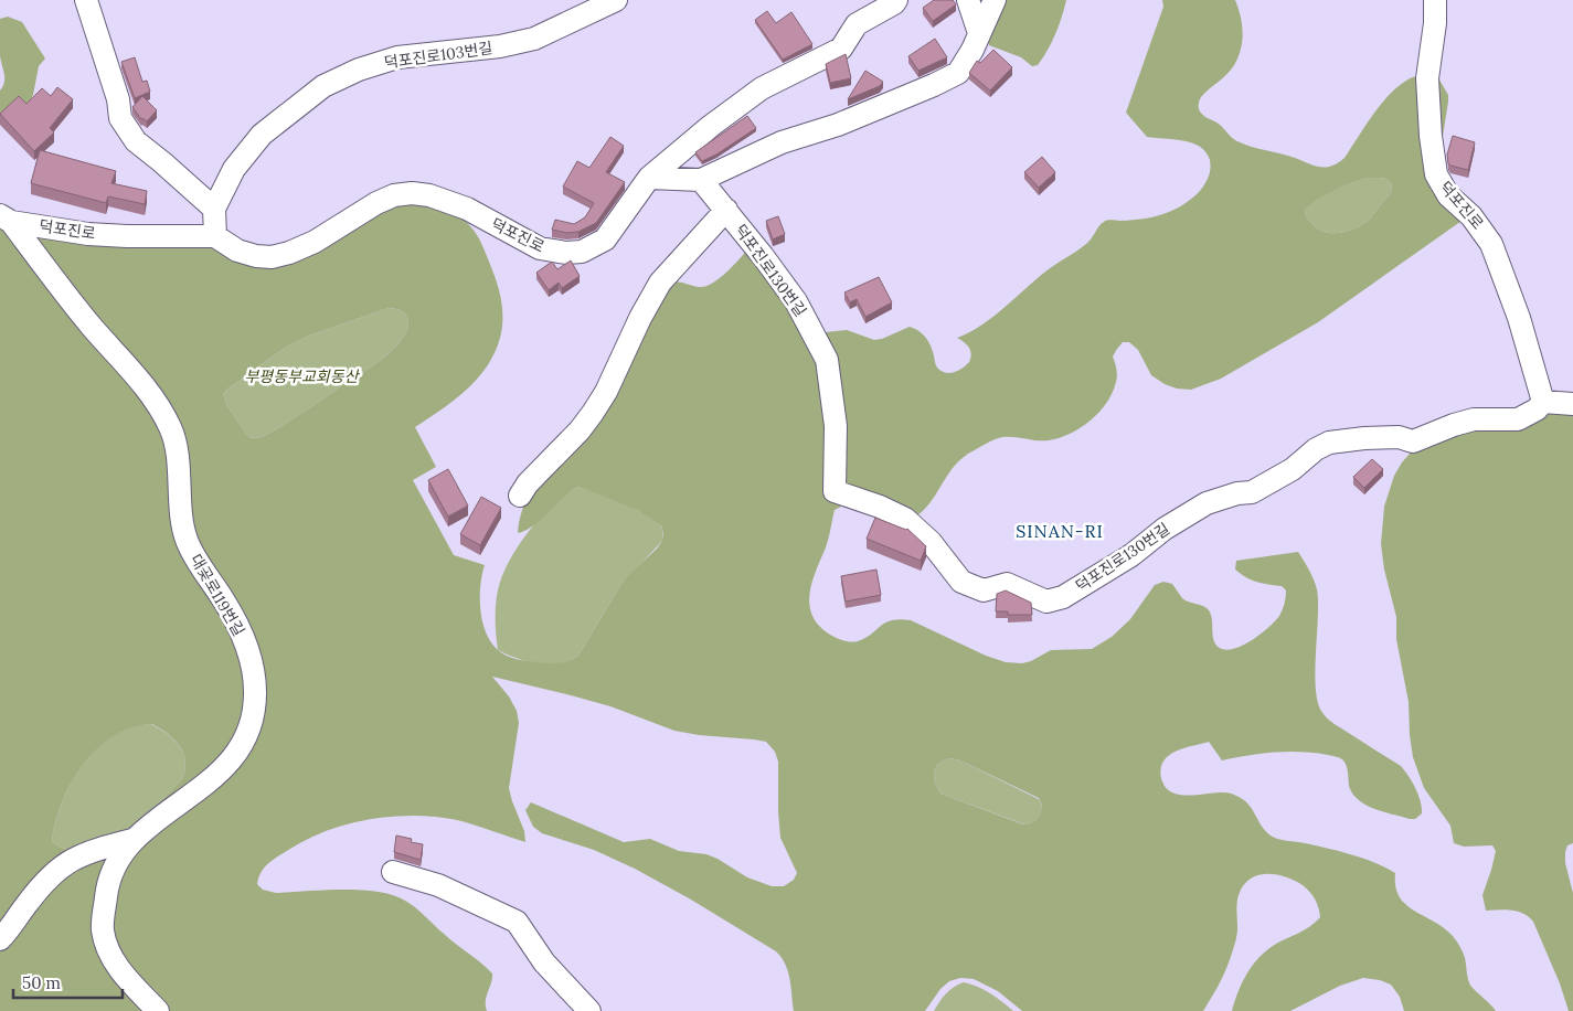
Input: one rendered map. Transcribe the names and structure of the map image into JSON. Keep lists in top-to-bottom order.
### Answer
{
  "streets": {
    "street": [
      "덕포진로103번길",
      "덕포진로",
      "덕포진로130번길",
      "대곶로119번길"
    ]
  },
  "crossings": [
    ["덕포진로103번길", "덕포진로"],
    ["덕포진로", "덕포진로130번길"],
    ["덕포진로", "대곶로119번길"]
  ],
  "districts": ["SINAN-RI"],
  "parks": ["부평동부교회동산"],
  "scale_bar": "50 m"
}
